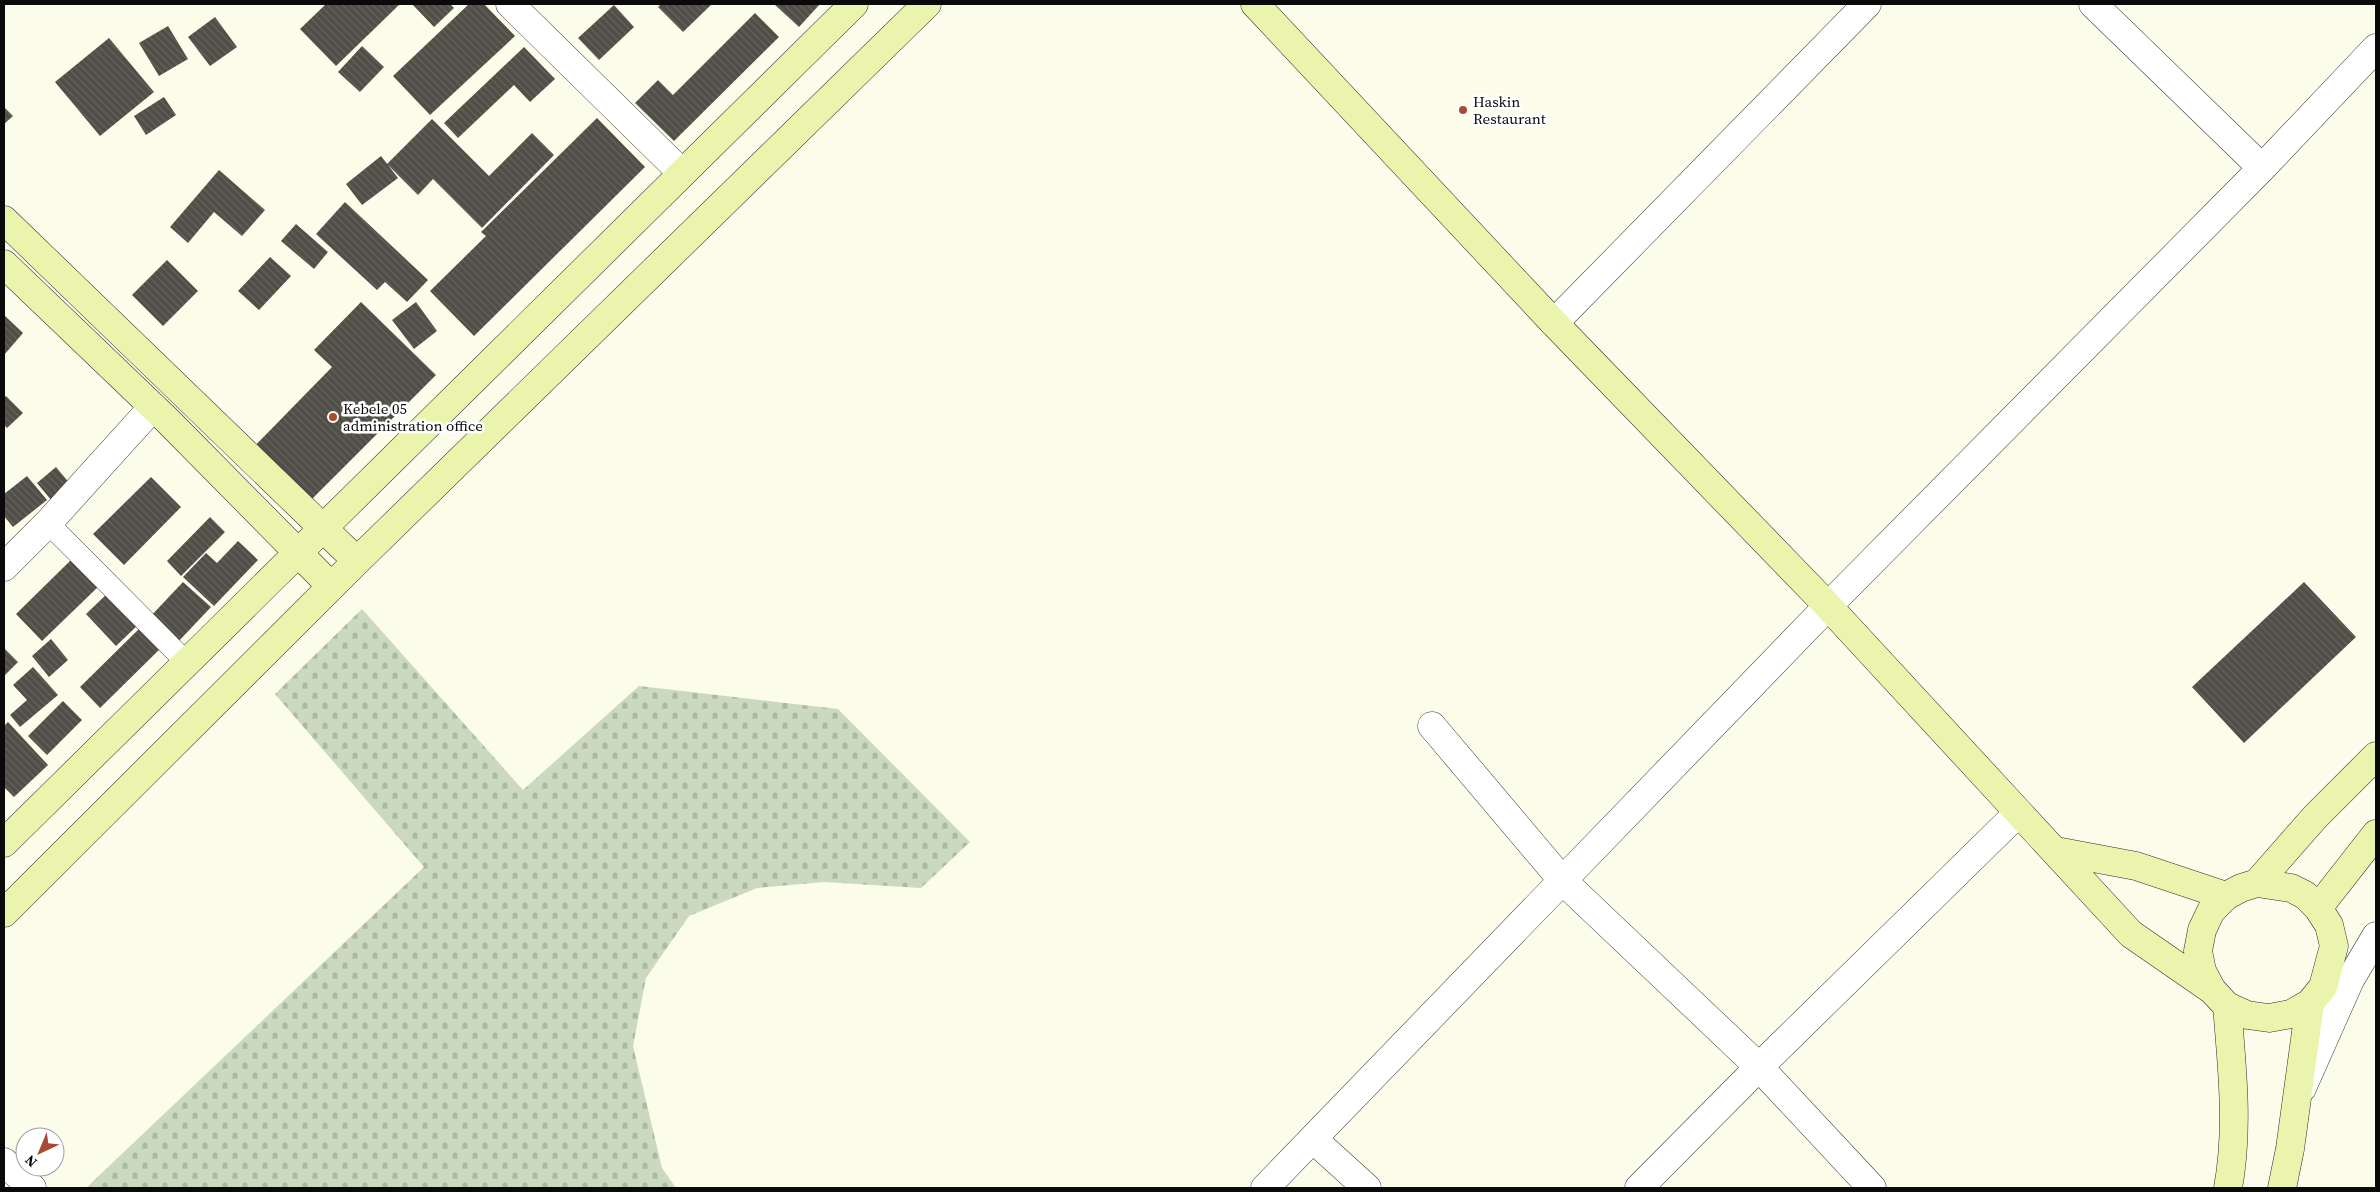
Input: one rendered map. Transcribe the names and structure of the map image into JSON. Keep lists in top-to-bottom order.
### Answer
{
  "places": ["Haskin Restaurant", "Kebele 05 administration office"],
  "north": "bottom left"
}
